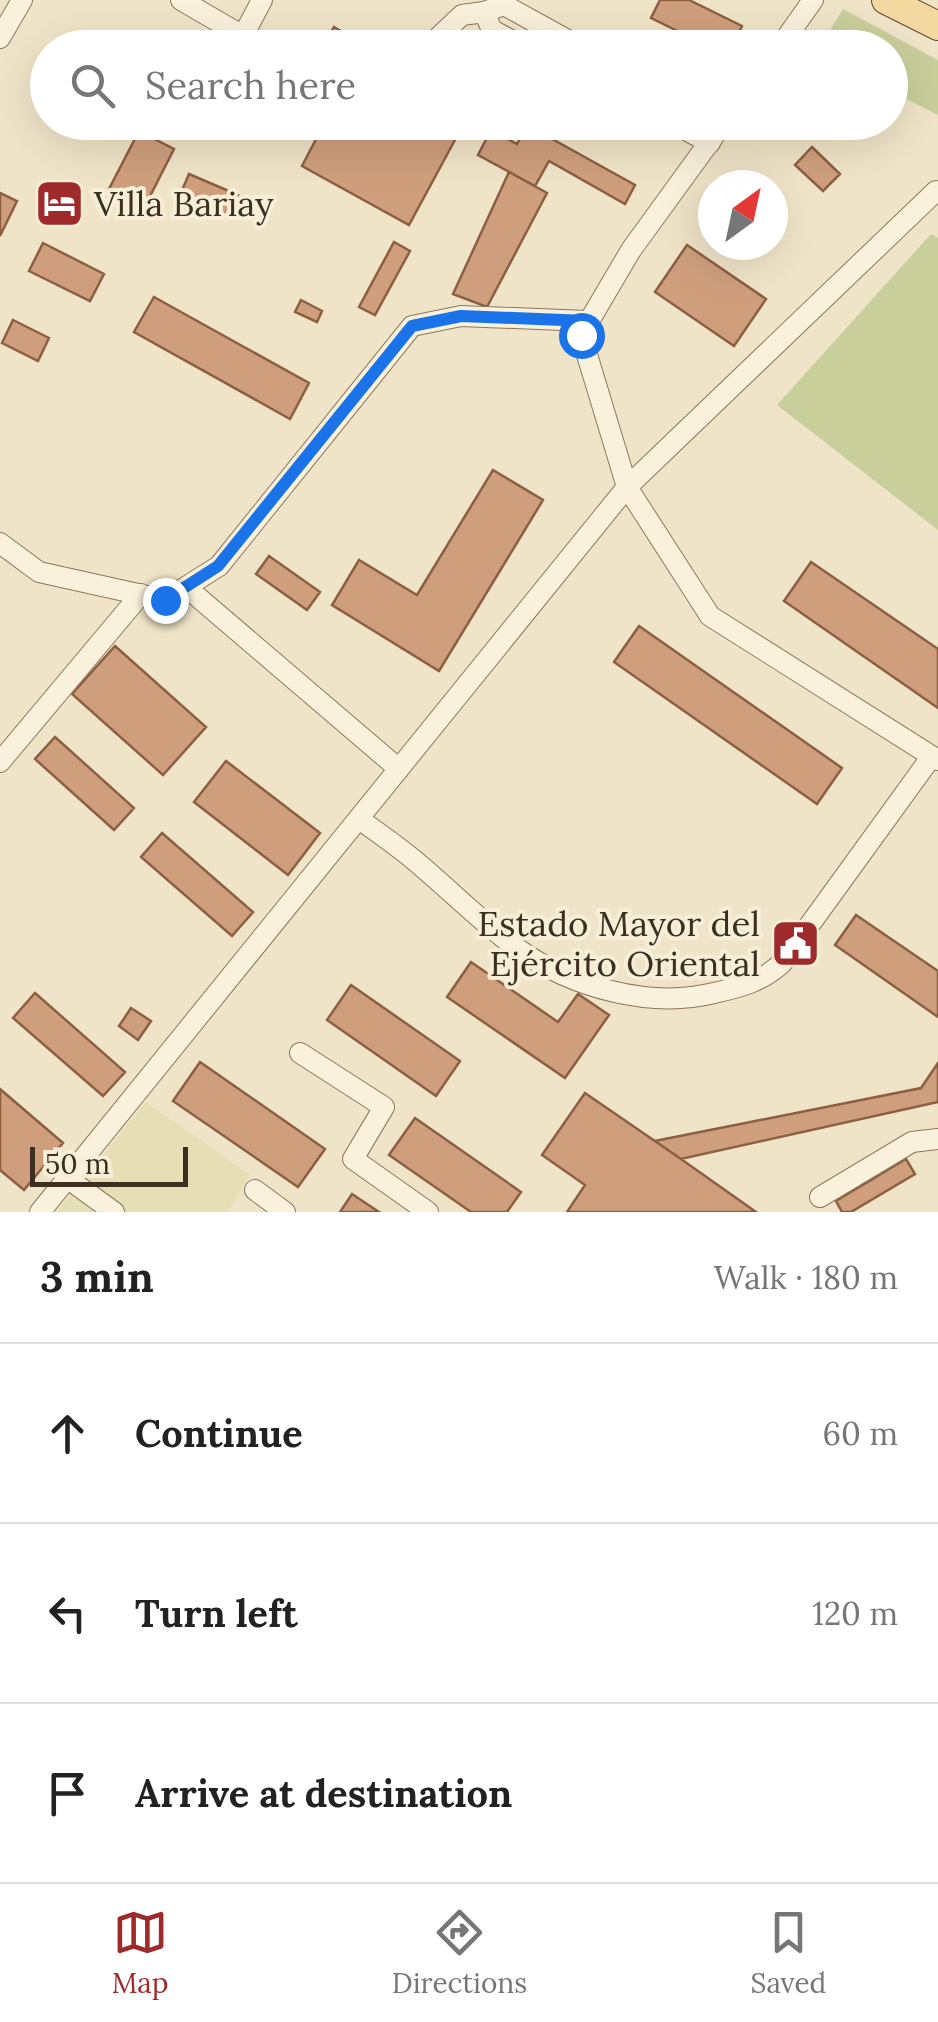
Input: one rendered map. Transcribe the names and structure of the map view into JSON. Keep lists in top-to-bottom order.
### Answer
{
  "places": {
    "hotel": ["Villa Bariay"],
    "public building": ["Estado Mayor del Ejército Oriental"]
  },
  "scale_bar": "50 m",
  "north": "top right",
  "page": {
    "search": "Search here",
    "scale": "50 m",
    "heading": ["3 min", "Walk · 180 m"],
    "list": [
      ["Continue", "60 m"],
      ["Turn left", "120 m"],
      "Arrive at destination"
    ],
    "nav": ["Map", "Directions", "Saved"]
  }
}
